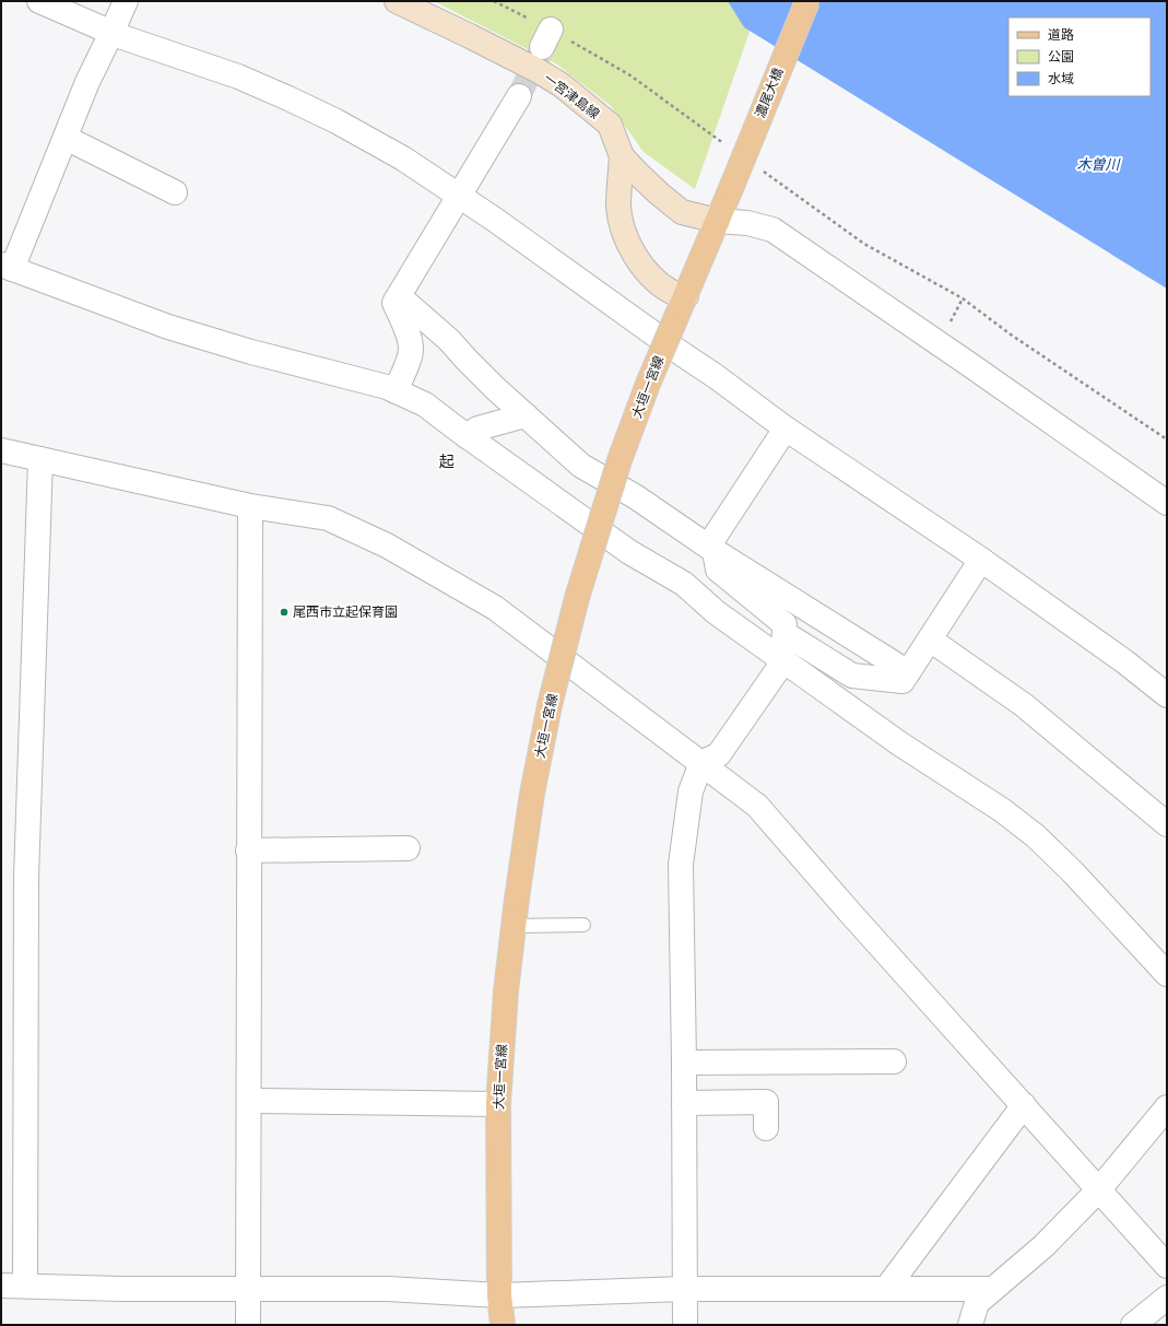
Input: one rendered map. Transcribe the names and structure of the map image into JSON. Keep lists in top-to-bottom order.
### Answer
{
  "streets": {
    "main road": ["濃尾大橋", "一宮津島線", "大垣一宮線"]
  },
  "crossings": [
    ["濃尾大橋", "大垣一宮線"],
    ["一宮津島線", "大垣一宮線"]
  ],
  "districts": ["起"],
  "water": ["木曽川"],
  "places": ["尾西市立起保育園"],
  "legend": ["道路", "公園", "水域"]
}
